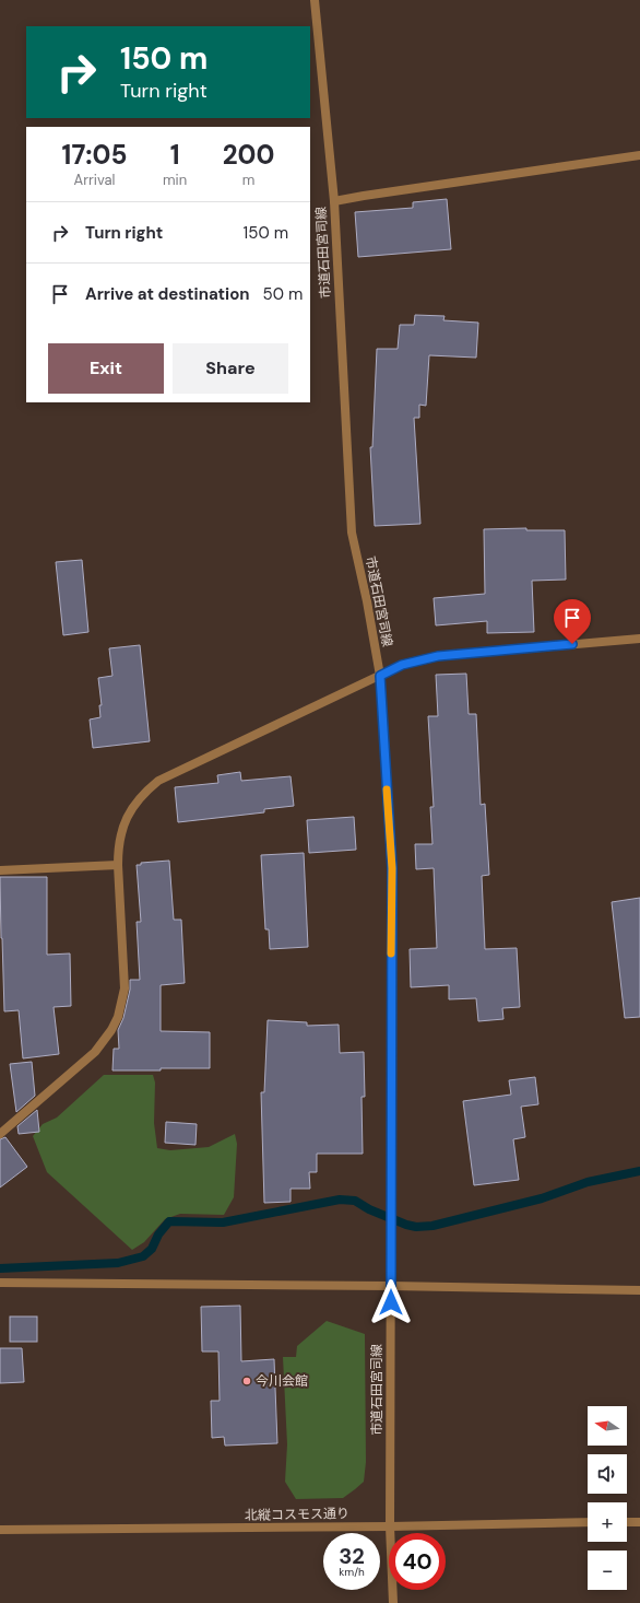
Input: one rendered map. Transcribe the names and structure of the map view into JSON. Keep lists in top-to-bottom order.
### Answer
{
  "streets": {
    "street": ["市道石田宮司線", "北縦コスモス通り"]
  },
  "crossings": [
    ["市道石田宮司線", "北縦コスモス通り"]
  ],
  "places": ["今川会館"],
  "north": "left",
  "page": {
    "turn": ["150 m", "Turn right"],
    "eta": [
      "17:05",
      "Arrival",
      "1",
      "min",
      "200",
      "m"
    ],
    "list": [
      {
        "name": "Turn right",
        "value": "150 m"
      },
      {
        "name": "Arrive at destination",
        "value": "50 m"
      }
    ],
    "buttons": ["Exit", "Share"],
    "map_buttons": ["+", "−"],
    "speed": "32 km/h",
    "limit": "40"
  }
}
